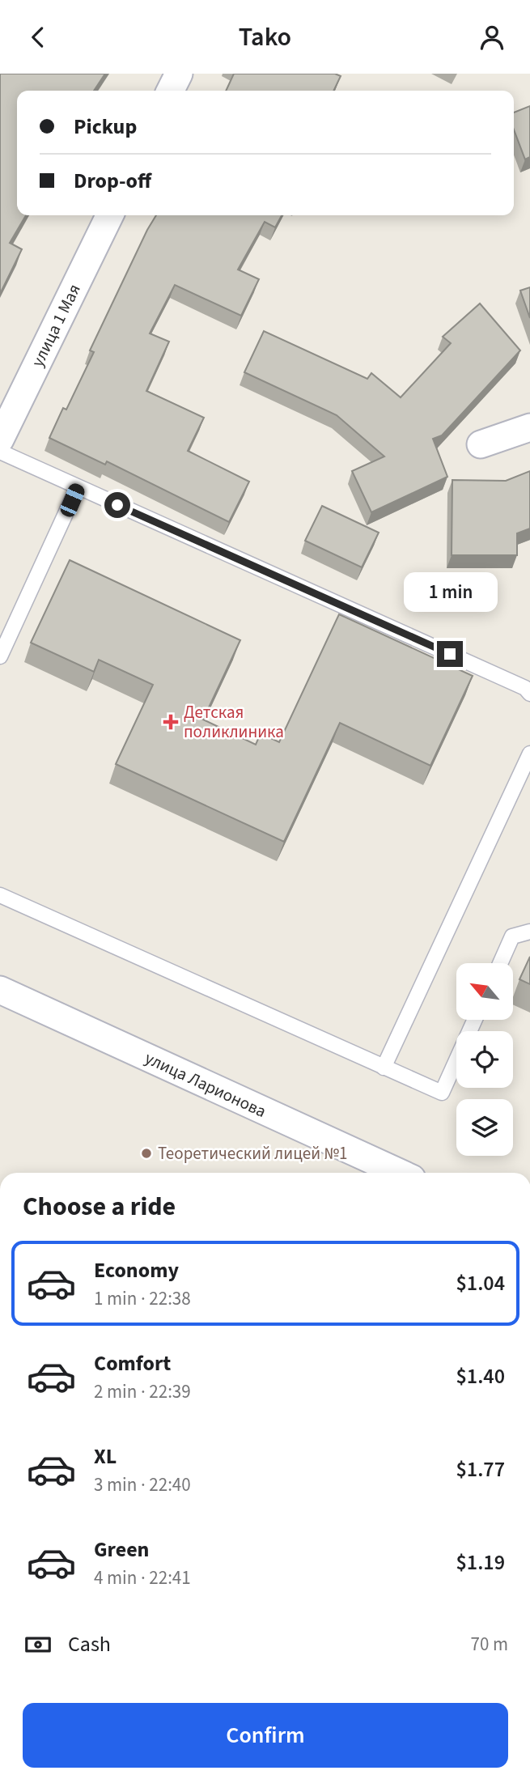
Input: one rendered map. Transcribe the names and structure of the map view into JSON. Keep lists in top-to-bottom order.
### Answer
{
  "streets": {
    "street": ["улица 1 Мая", "улица Ларионова"]
  },
  "places": {
    "health": ["Детская поликлиника"],
    "other": ["Теоретический лицей №1"]
  },
  "north": "top left",
  "page": {
    "header": "Tako",
    "banner": ["Pickup", "Drop-off"],
    "bubble": "1 min",
    "heading": "Choose a ride",
    "list": [
      {
        "name": "Economy",
        "note": "1 min · 22:38",
        "value": "$1.04"
      },
      {
        "name": "Comfort",
        "note": "2 min · 22:39",
        "value": "$1.40"
      },
      {
        "name": "XL",
        "note": "3 min · 22:40",
        "value": "$1.77"
      },
      {
        "name": "Green",
        "note": "4 min · 22:41",
        "value": "$1.19"
      }
    ],
    "pay": ["Cash", "70 m"],
    "buttons": "Confirm"
  }
}
